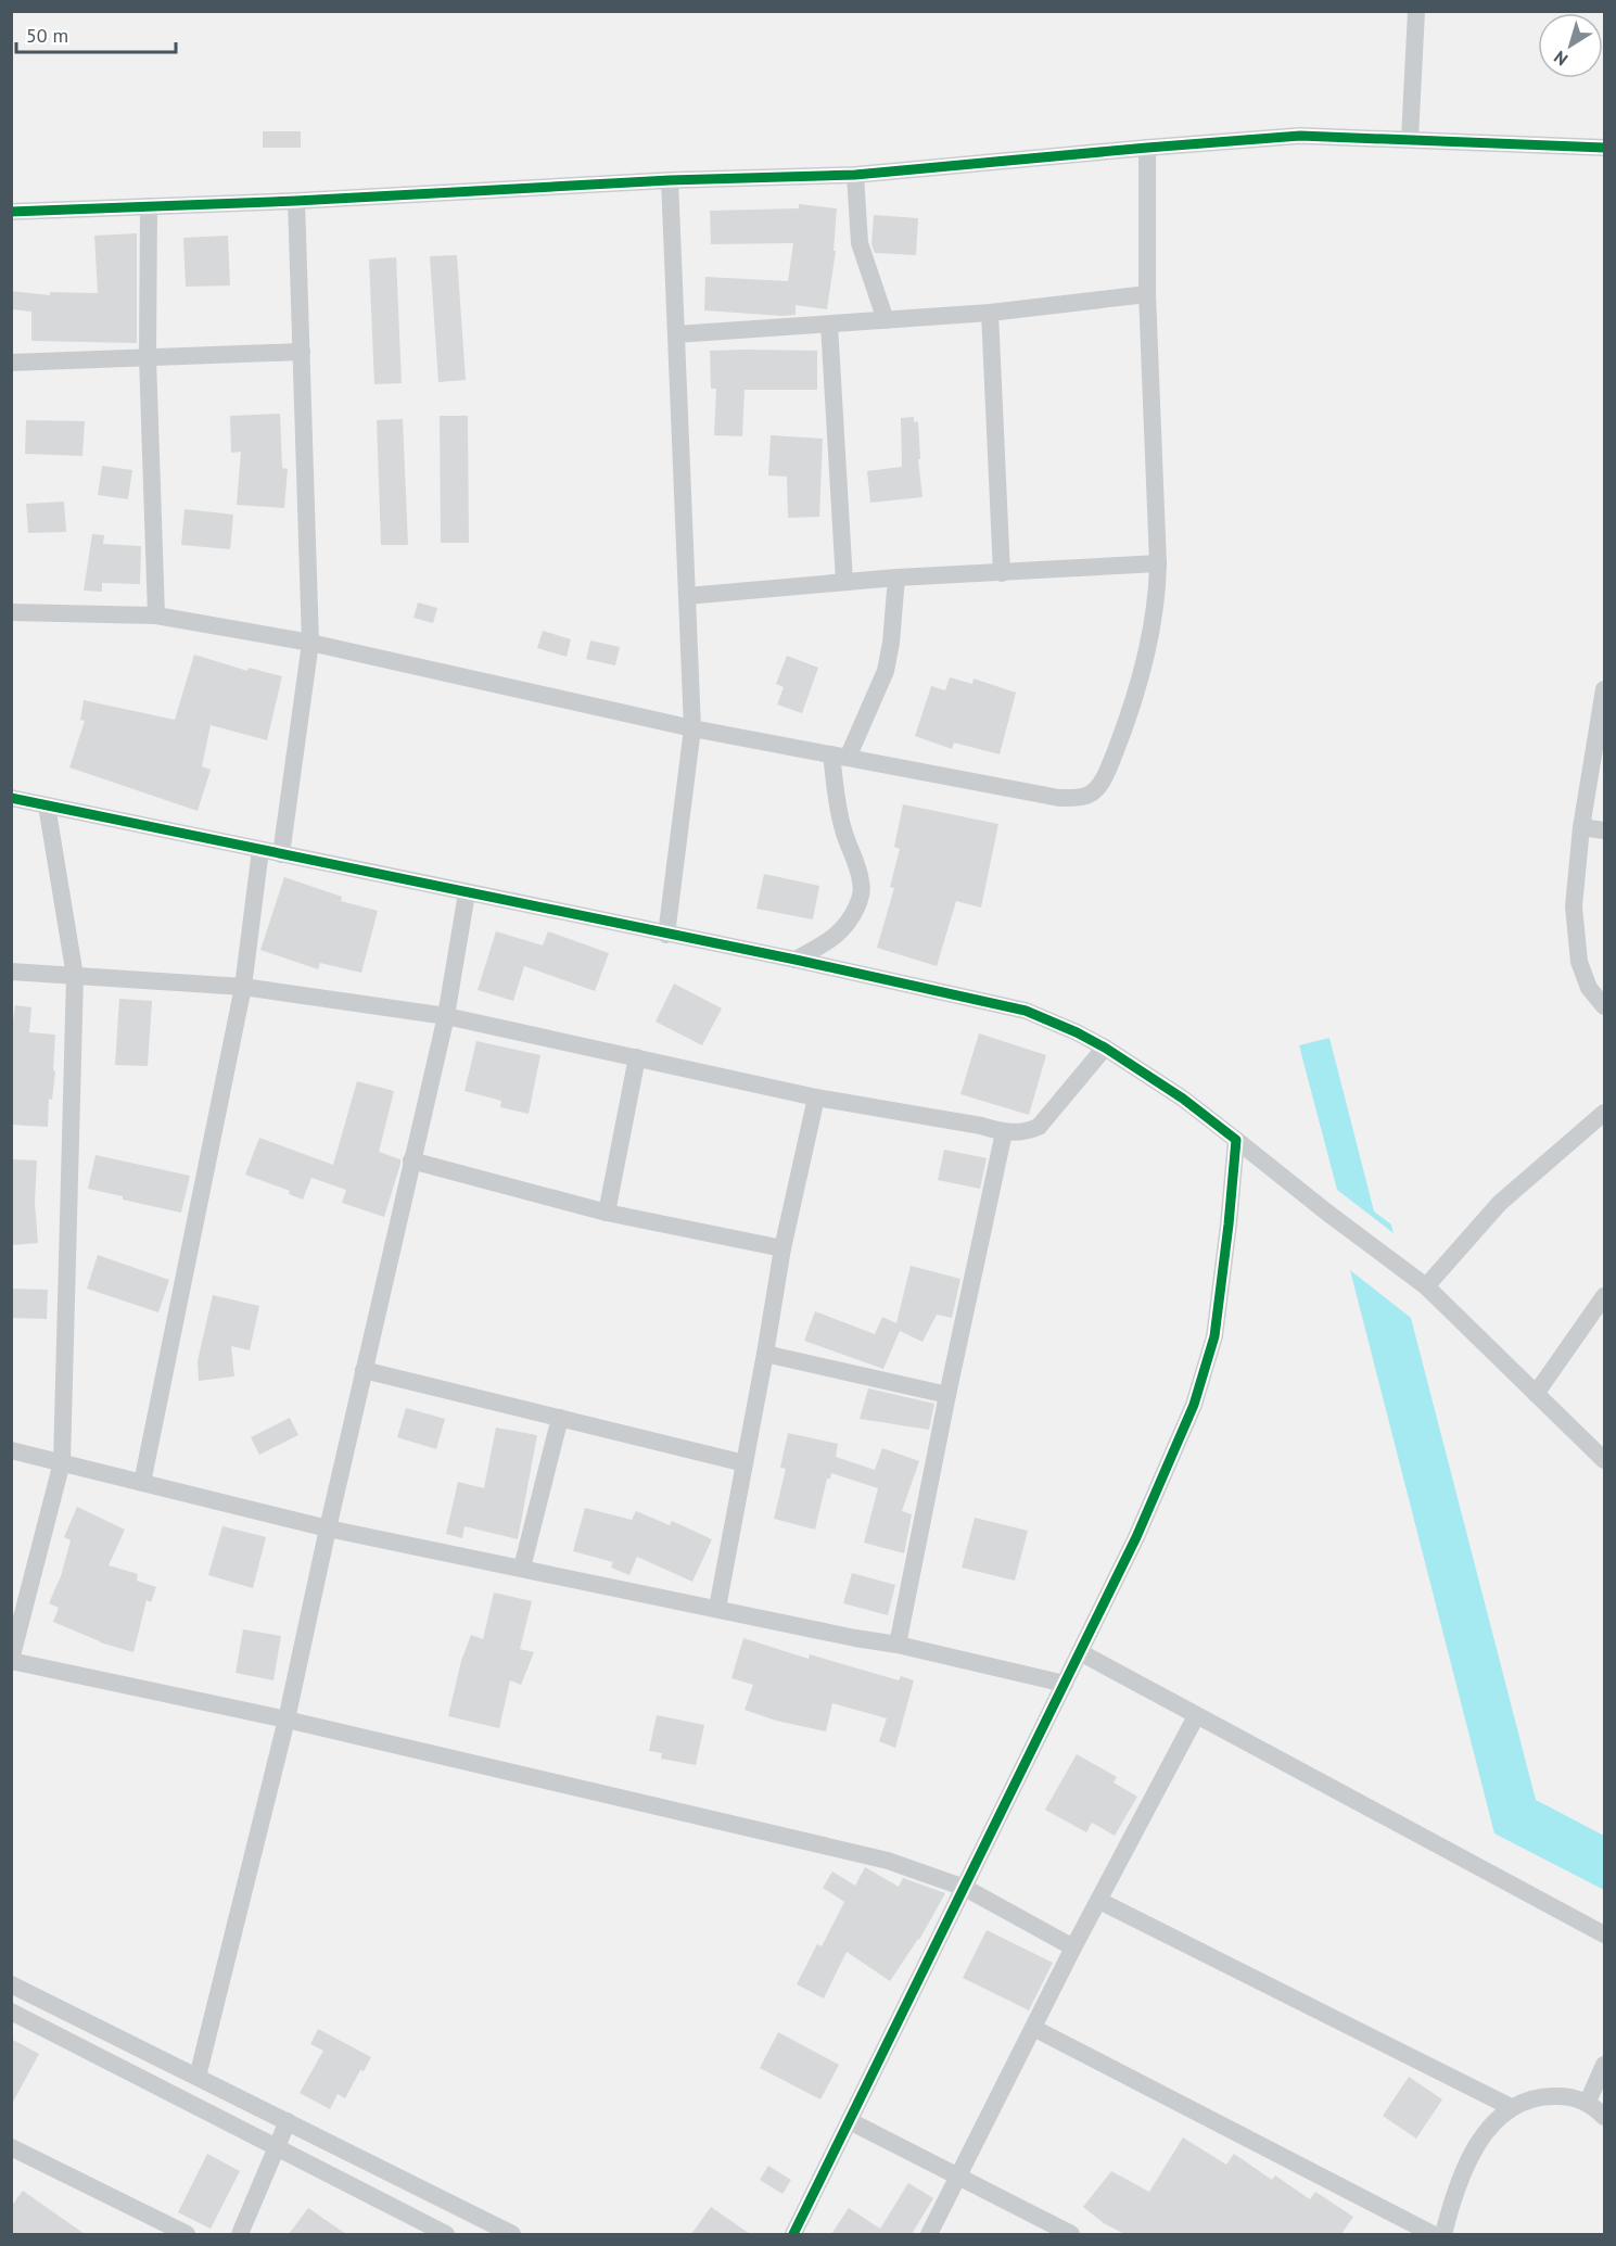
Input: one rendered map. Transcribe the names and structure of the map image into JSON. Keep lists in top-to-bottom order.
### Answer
{
  "scale_bar": "50 m",
  "north": "bottom left"
}
